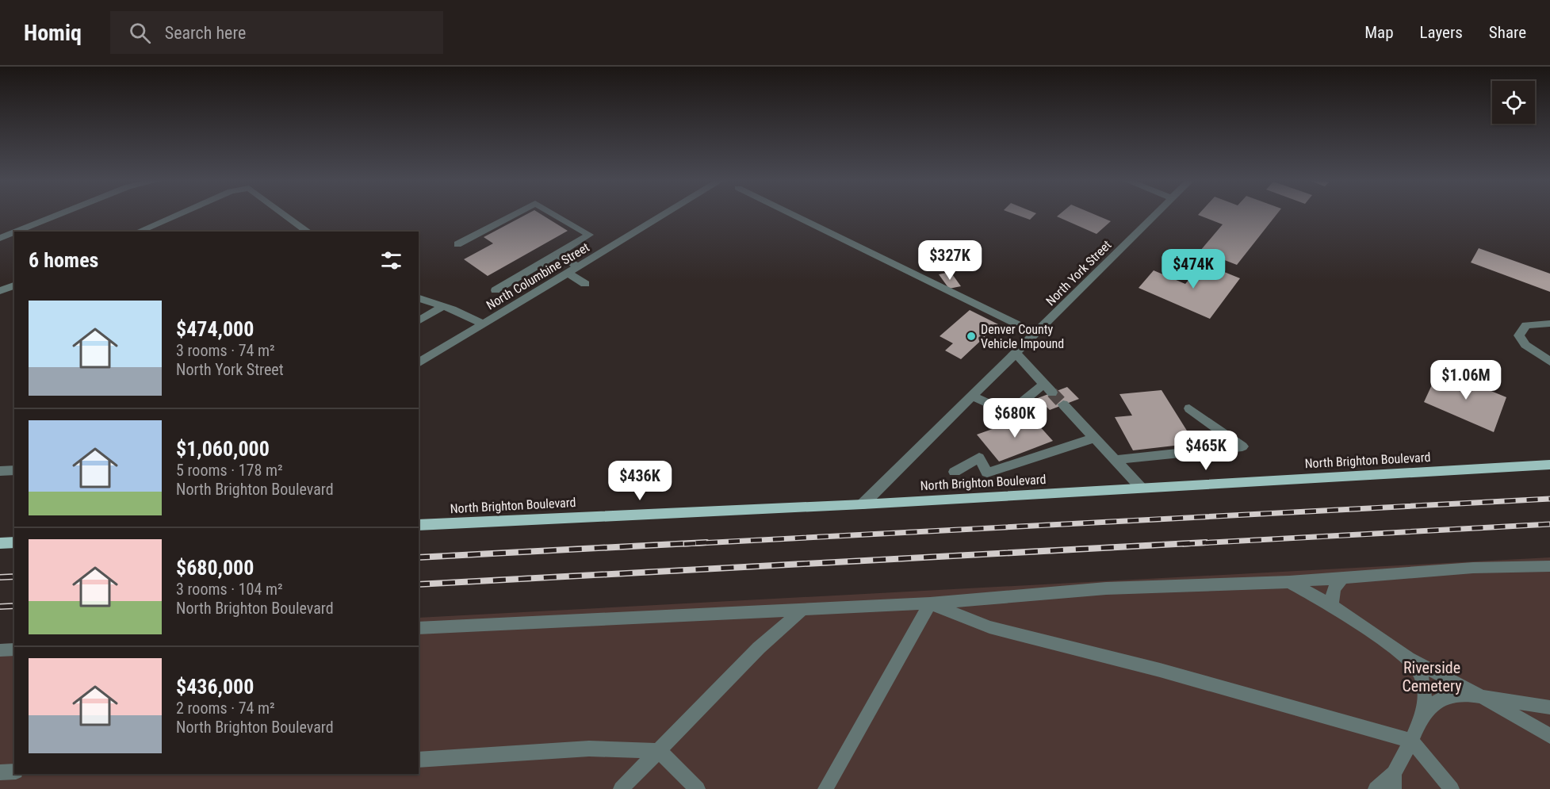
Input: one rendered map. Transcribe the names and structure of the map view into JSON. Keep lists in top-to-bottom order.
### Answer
{
  "streets": {
    "main road": ["North Brighton Boulevard"],
    "street": ["North York Street", "North Columbine Street"]
  },
  "crossings": [
    ["North York Street", "North Brighton Boulevard"]
  ],
  "parks": ["Riverside Cemetery"],
  "places": ["Denver County Vehicle Impound"],
  "page": {
    "header": "Homiq",
    "search": "Search here",
    "nav": ["Map", "Layers", "Share"],
    "heading": "6 homes",
    "price": [
      "$327K",
      "$474K",
      "$1.06M",
      "$680K",
      "$465K",
      "$436K"
    ],
    "list": [
      {
        "name": "$474,000",
        "note": "3 rooms · 74 m² · North York Street"
      },
      {
        "name": "$1,060,000",
        "note": "5 rooms · 178 m² · North Brighton Boulevard"
      },
      {
        "name": "$680,000",
        "note": "3 rooms · 104 m² · North Brighton Boulevard"
      },
      {
        "name": "$436,000",
        "note": "2 rooms · 74 m² · North Brighton Boulevard"
      }
    ]
  }
}
